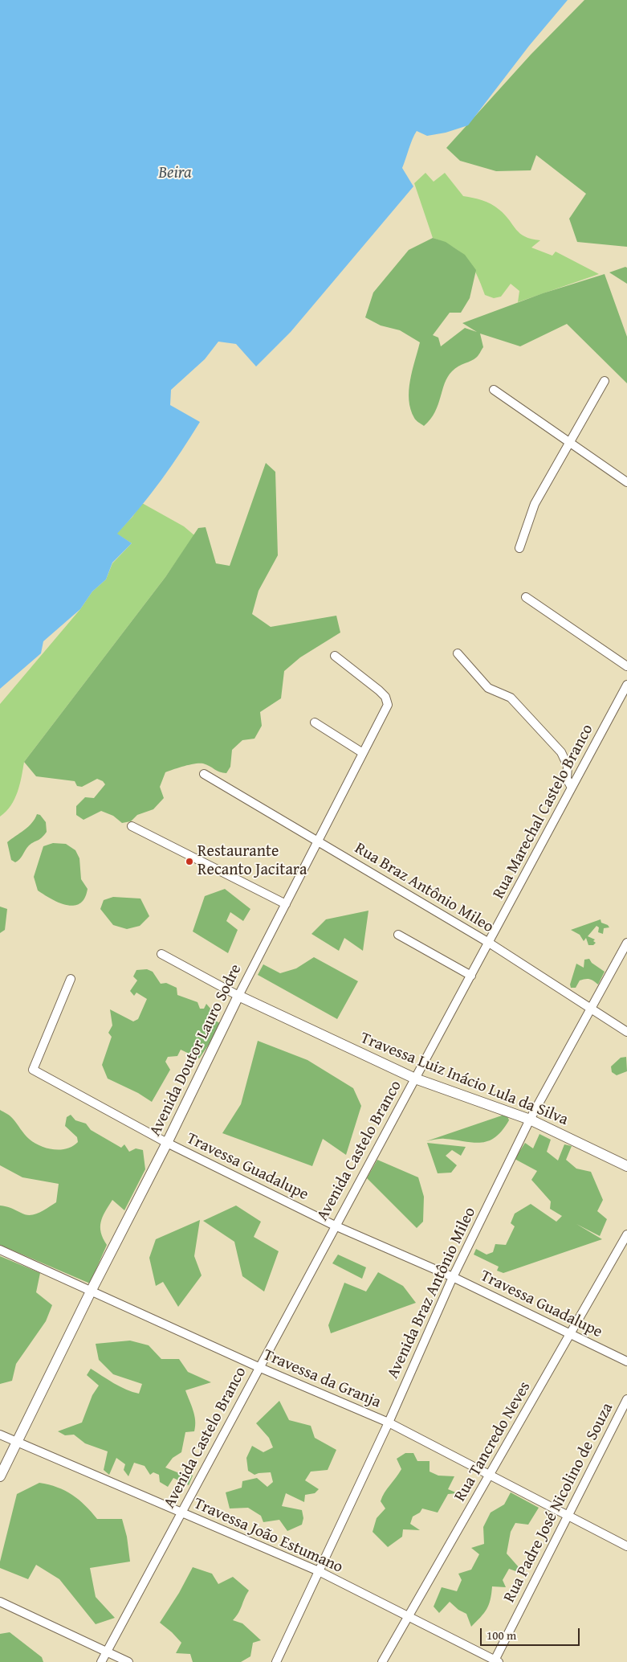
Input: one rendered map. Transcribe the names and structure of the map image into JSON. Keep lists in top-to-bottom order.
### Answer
{
  "streets": {
    "street": [
      "Rua Marechal Castelo Branco",
      "Rua Braz Antônio Mileo",
      "Avenida Doutor Lauro Sodre",
      "Travessa Luiz Inácio Lula da Silva",
      "Avenida Castelo Branco",
      "Travessa Guadalupe",
      "Avenida Braz Antônio Mileo",
      "Travessa da Granja",
      "Rua Tancredo Neves",
      "Rua Padre José Nicolino de Souza",
      "Travessa João Estumano"
    ]
  },
  "crossings": [
    ["Rua Marechal Castelo Branco", "Rua Braz Antônio Mileo"],
    ["Rua Marechal Castelo Branco", "Travessa Luiz Inácio Lula da Silva"],
    ["Rua Marechal Castelo Branco", "Avenida Castelo Branco"],
    ["Rua Braz Antônio Mileo", "Avenida Doutor Lauro Sodre"],
    ["Rua Braz Antônio Mileo", "Avenida Braz Antônio Mileo"],
    ["Avenida Doutor Lauro Sodre", "Travessa Luiz Inácio Lula da Silva"],
    ["Avenida Doutor Lauro Sodre", "Travessa Guadalupe"],
    ["Avenida Doutor Lauro Sodre", "Travessa da Granja"],
    ["Avenida Doutor Lauro Sodre", "Travessa João Estumano"],
    ["Travessa Luiz Inácio Lula da Silva", "Avenida Castelo Branco"],
    ["Travessa Luiz Inácio Lula da Silva", "Avenida Braz Antônio Mileo"],
    ["Avenida Castelo Branco", "Travessa Guadalupe"],
    ["Avenida Castelo Branco", "Travessa da Granja"],
    ["Avenida Castelo Branco", "Travessa João Estumano"],
    ["Travessa Guadalupe", "Avenida Braz Antônio Mileo"],
    ["Travessa Guadalupe", "Rua Tancredo Neves"],
    ["Avenida Braz Antônio Mileo", "Travessa da Granja"],
    ["Avenida Braz Antônio Mileo", "Travessa João Estumano"],
    ["Travessa da Granja", "Rua Tancredo Neves"],
    ["Travessa da Granja", "Rua Padre José Nicolino de Souza"],
    ["Rua Tancredo Neves", "Travessa João Estumano"],
    ["Rua Padre José Nicolino de Souza", "Travessa João Estumano"]
  ],
  "water": ["Beira"],
  "places": ["Restaurante Recanto Jacitara"],
  "scale_bar": "100 m"
}
